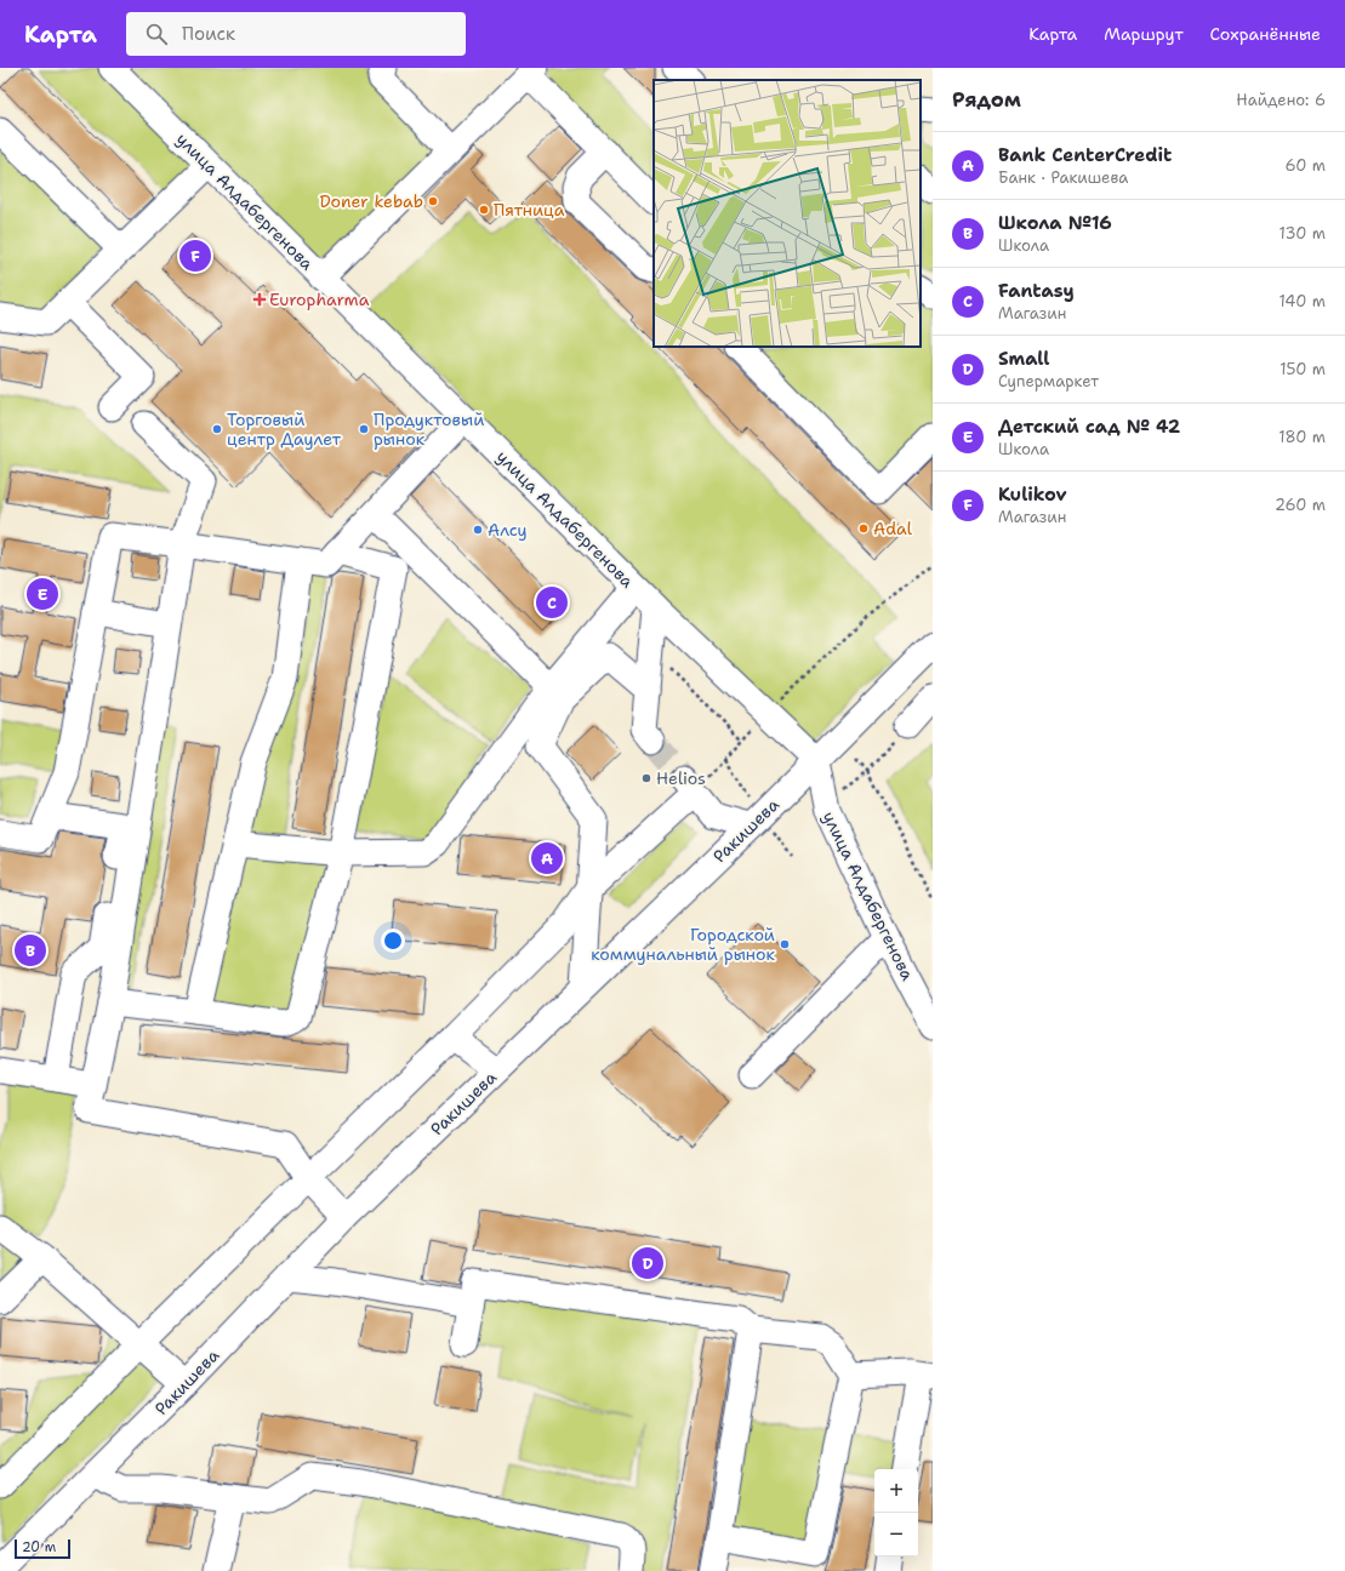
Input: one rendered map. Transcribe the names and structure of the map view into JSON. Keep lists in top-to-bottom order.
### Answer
{
  "streets": {
    "street": ["улица Алдабергенова", "Ракишева"]
  },
  "crossings": [
    ["улица Алдабергенова", "Ракишева"]
  ],
  "places": {
    "other": [
      "Doner kebab",
      "Пятница",
      "Торговый центр Даулет",
      "Продуктовый рынок",
      "Adal",
      "Алсу",
      "Helios",
      "Городской коммунальный рынок"
    ],
    "health": ["Europharma"]
  },
  "scale_bar": "20 m",
  "page": {
    "header": "Карта",
    "search": "Поиск",
    "nav": ["Карта", "Маршрут", "Сохранённые"],
    "heading": ["Рядом", "Найдено: 6"],
    "list": [
      {
        "mark": "A",
        "name": "Bank CenterCredit",
        "note": "Банк · Ракишева",
        "value": "60 m"
      },
      {
        "mark": "B",
        "name": "Школа №16",
        "note": "Школа",
        "value": "130 m"
      },
      {
        "mark": "C",
        "name": "Fantasy",
        "note": "Магазин",
        "value": "140 m"
      },
      {
        "mark": "D",
        "name": "Small",
        "note": "Супермаркет",
        "value": "150 m"
      },
      {
        "mark": "E",
        "name": "Детский сад № 42",
        "note": "Школа",
        "value": "180 m"
      },
      {
        "mark": "F",
        "name": "Kulikov",
        "note": "Магазин",
        "value": "260 m"
      }
    ],
    "pins": [
      "F",
      "E",
      "C",
      "A",
      "B",
      "D"
    ],
    "map_buttons": ["+", "−"],
    "scale": "20 m"
  }
}
